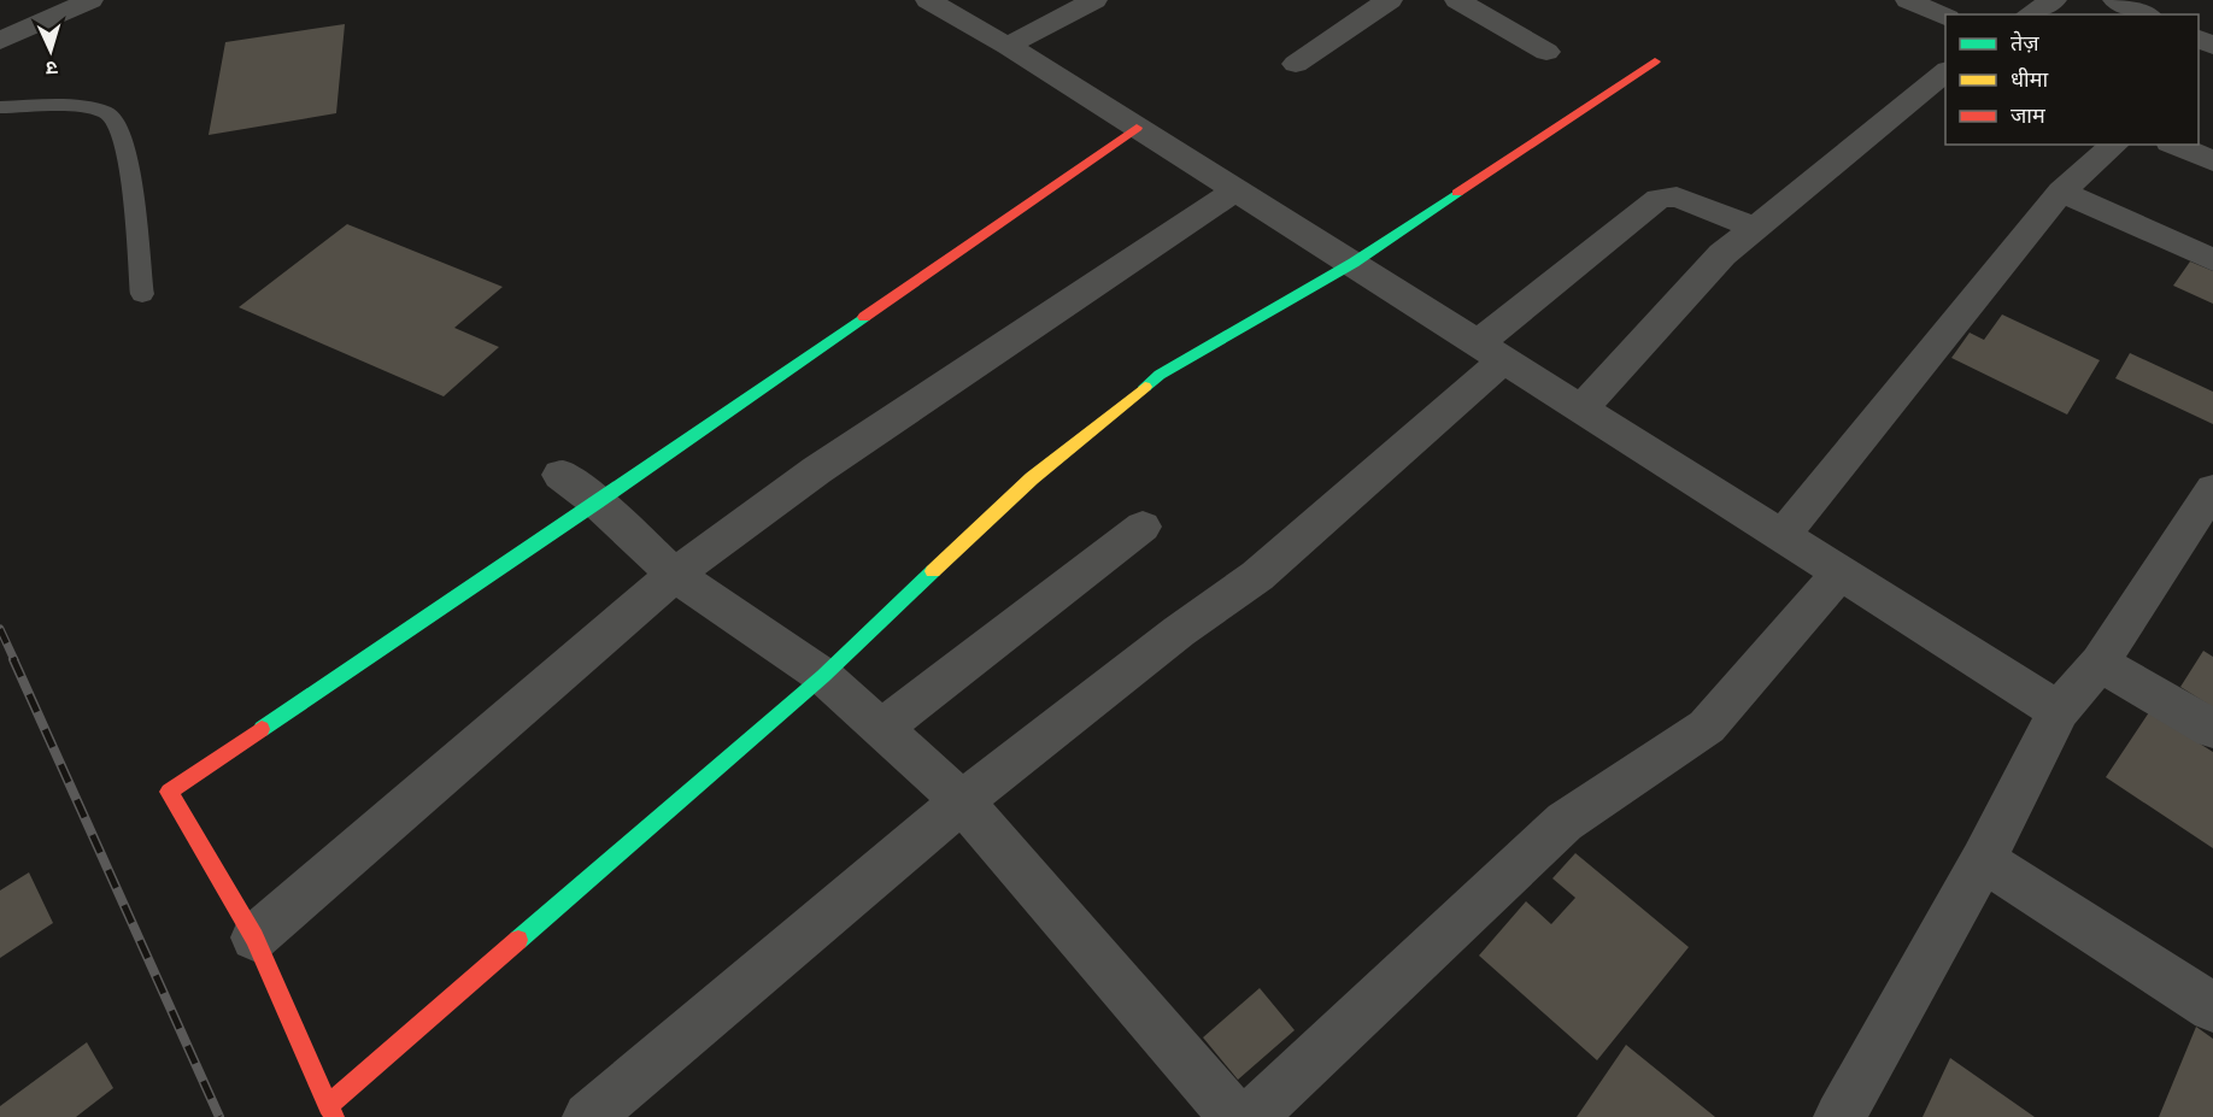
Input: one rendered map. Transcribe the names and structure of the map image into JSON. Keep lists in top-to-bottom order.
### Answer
{
  "legend": ["तेज़", "धीमा", "जाम"],
  "north": "bottom"
}
